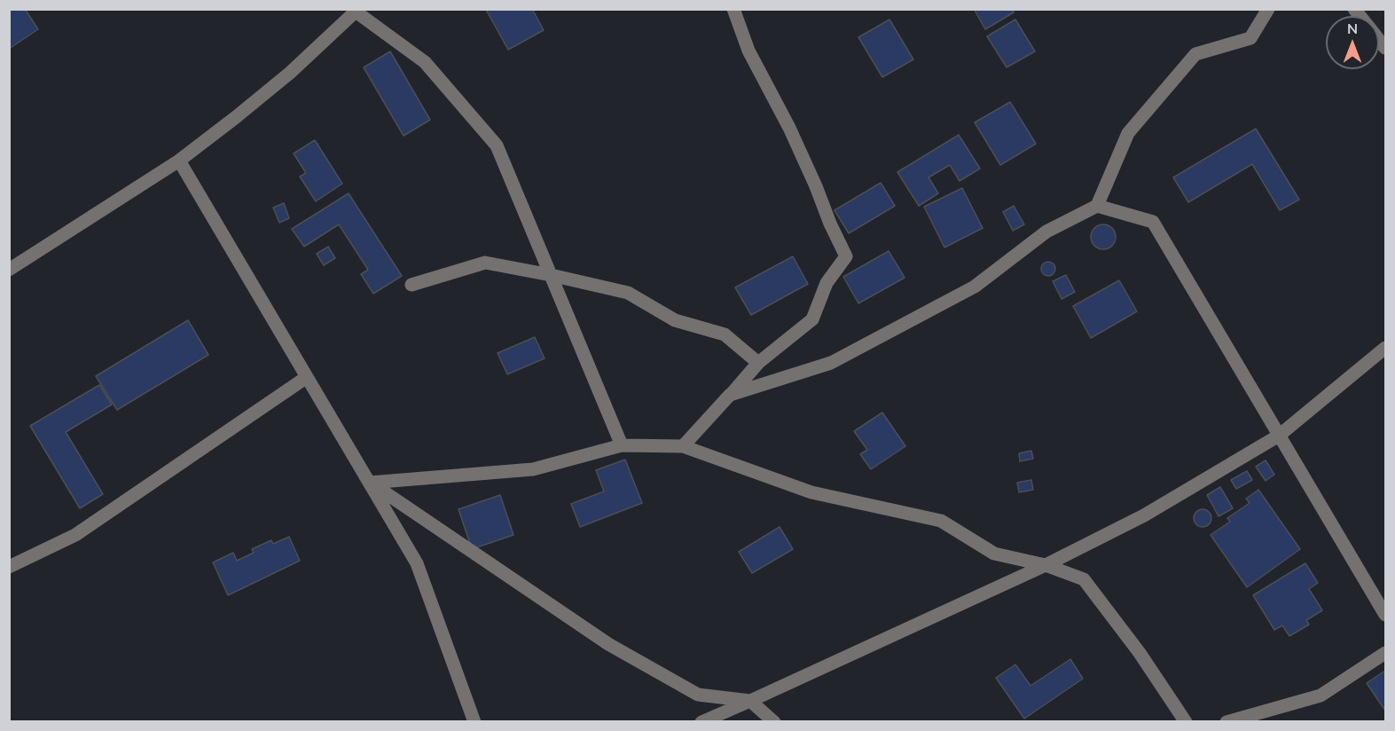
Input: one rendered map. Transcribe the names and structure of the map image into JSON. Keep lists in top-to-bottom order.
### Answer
{
  "north": "top"
}
